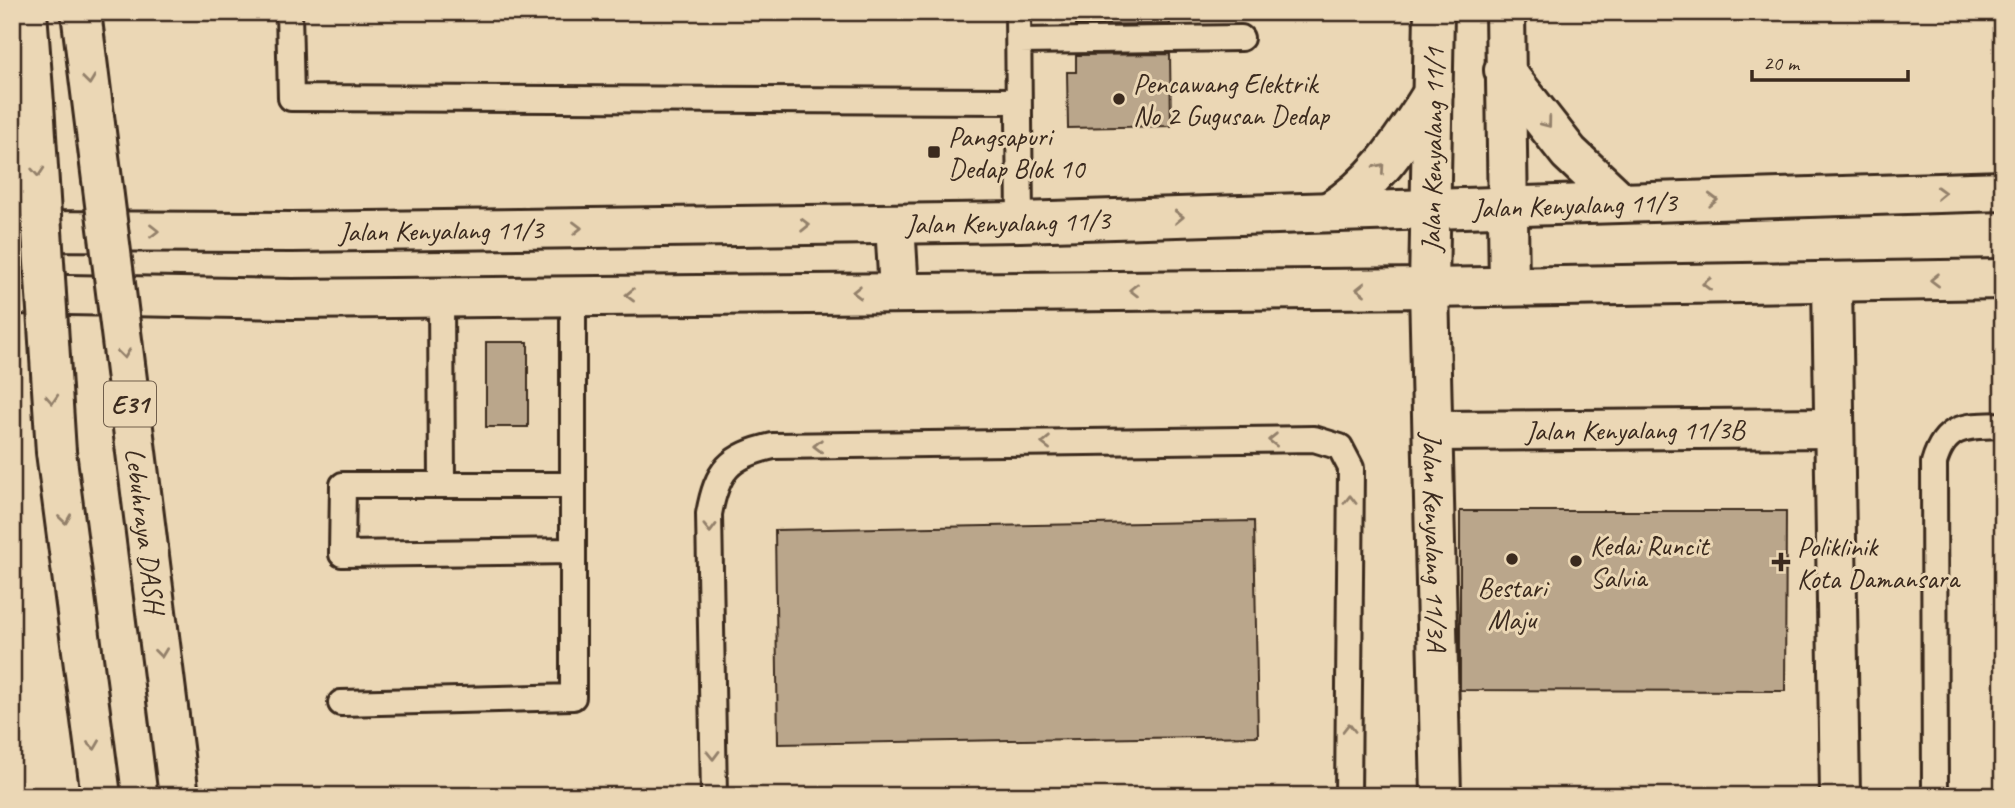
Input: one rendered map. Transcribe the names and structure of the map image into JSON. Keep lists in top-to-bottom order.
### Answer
{
  "streets": {
    "main road": [
      "Jalan Kenyalang 11/1",
      "Jalan Kenyalang 11/3",
      "E31",
      "Jalan Kenyalang 11/3B",
      "Lebuhraya DASH",
      "Jalan Kenyalang 11/3A"
    ]
  },
  "crossings": [
    ["Jalan Kenyalang 11/1", "Jalan Kenyalang 11/3"],
    ["Jalan Kenyalang 11/1", "Jalan Kenyalang 11/3A"],
    ["Jalan Kenyalang 11/3B", "Jalan Kenyalang 11/3A"]
  ],
  "places": {
    "other": ["Pencawang Elektrik No 2 Gugusan Dedap", "Bestari Maju", "Kedai Runcit Salvia"],
    "transit": ["Pangsapuri Dedap Blok 10"],
    "health": ["Poliklinik Kota Damansara"]
  },
  "scale_bar": "20 m"
}
